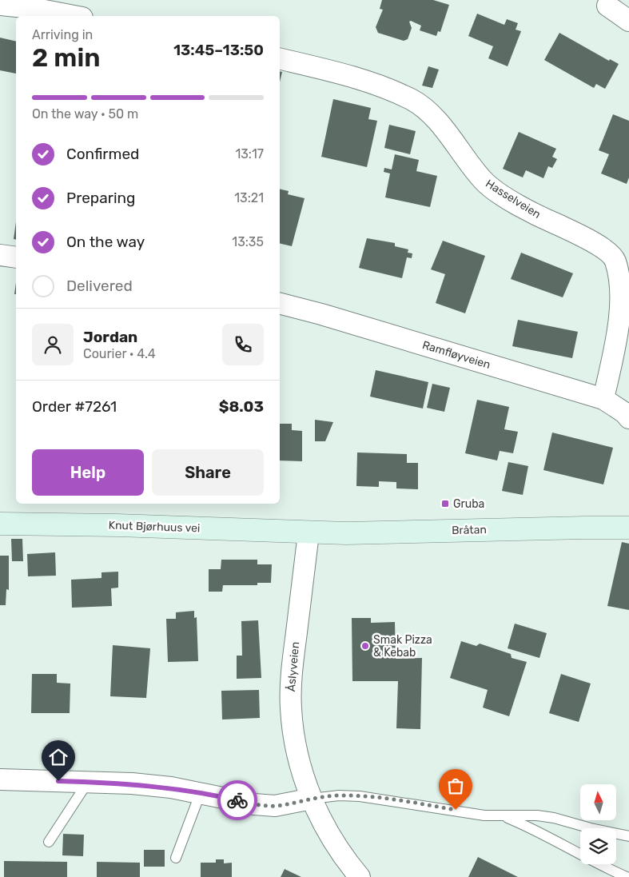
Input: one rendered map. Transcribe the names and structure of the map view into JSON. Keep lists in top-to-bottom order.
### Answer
{
  "streets": {
    "main road": ["Knut Bjørhuus vei", "Bråtan"],
    "street": ["Hasselveien", "Ramfløyveien", "Åslyveien"]
  },
  "crossings": [
    ["Hasselveien", "Ramfløyveien"],
    ["Knut Bjørhuus vei", "Bråtan"],
    ["Knut Bjørhuus vei", "Åslyveien"],
    ["Bråtan", "Åslyveien"]
  ],
  "places": {
    "transit": ["Gruba"],
    "other": ["Smak Pizza & Kebab"]
  },
  "north": "top",
  "page": {
    "heading": ["2 min", "Arriving in", "13:45–13:50"],
    "panel": [
      "Jordan",
      "Courier · 4.4",
      "Order #7261",
      "$8.03"
    ],
    "bar": "On the way · 50 m",
    "list": [
      ["Confirmed", "13:17"],
      ["Preparing", "13:21"],
      ["On the way", "13:35"],
      "Delivered"
    ],
    "buttons": ["Help", "Share"]
  }
}
